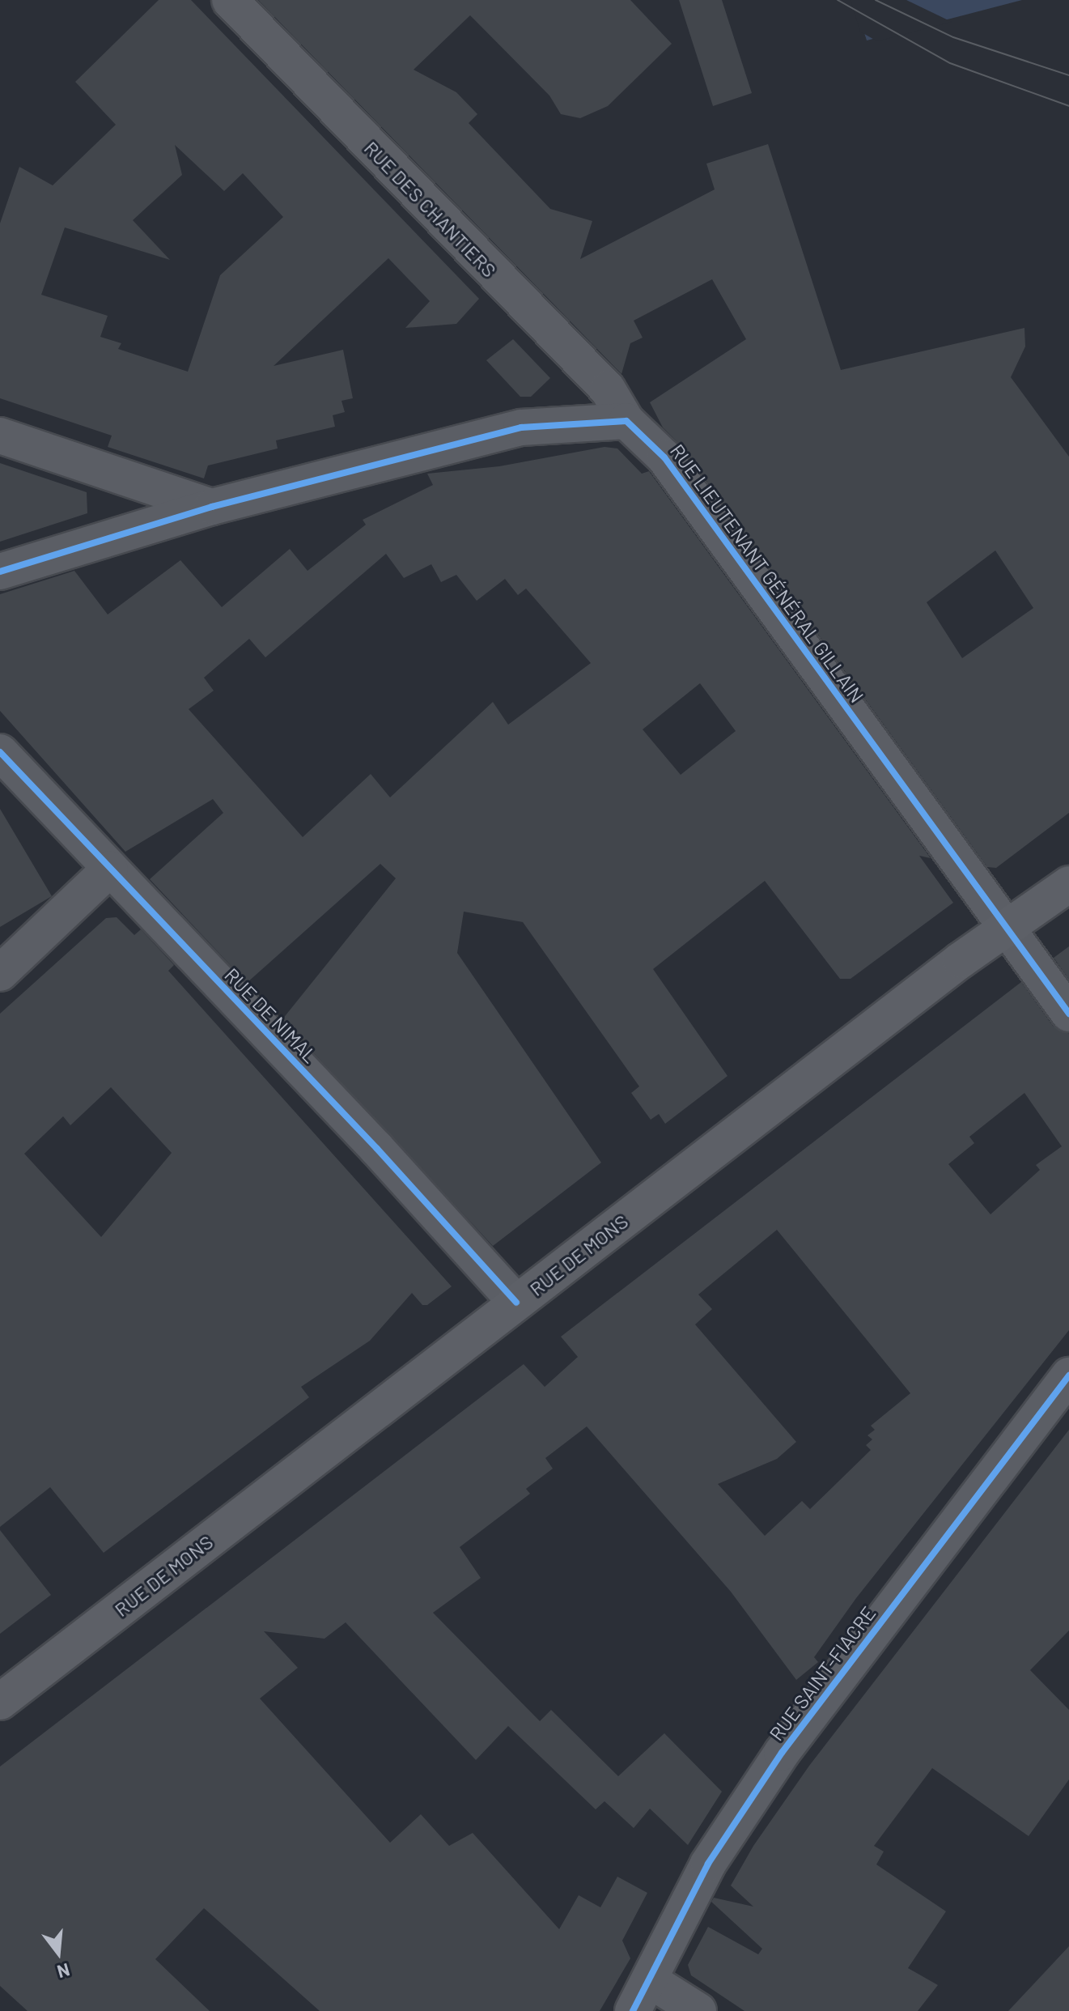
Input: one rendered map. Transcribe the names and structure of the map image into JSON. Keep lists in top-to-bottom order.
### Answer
{
  "streets": {
    "main road": ["RUE DE MONS"],
    "street": [
      "RUE DES CHANTIERS",
      "RUE LIEUTENANT GÉNÉRAL GILLAIN",
      "RUE DE NIMAL",
      "RUE SAINT-FIACRE"
    ]
  },
  "crossings": [
    ["RUE DES CHANTIERS", "RUE LIEUTENANT GÉNÉRAL GILLAIN"],
    ["RUE LIEUTENANT GÉNÉRAL GILLAIN", "RUE DE MONS"],
    ["RUE DE NIMAL", "RUE DE MONS"]
  ],
  "north": "bottom"
}
